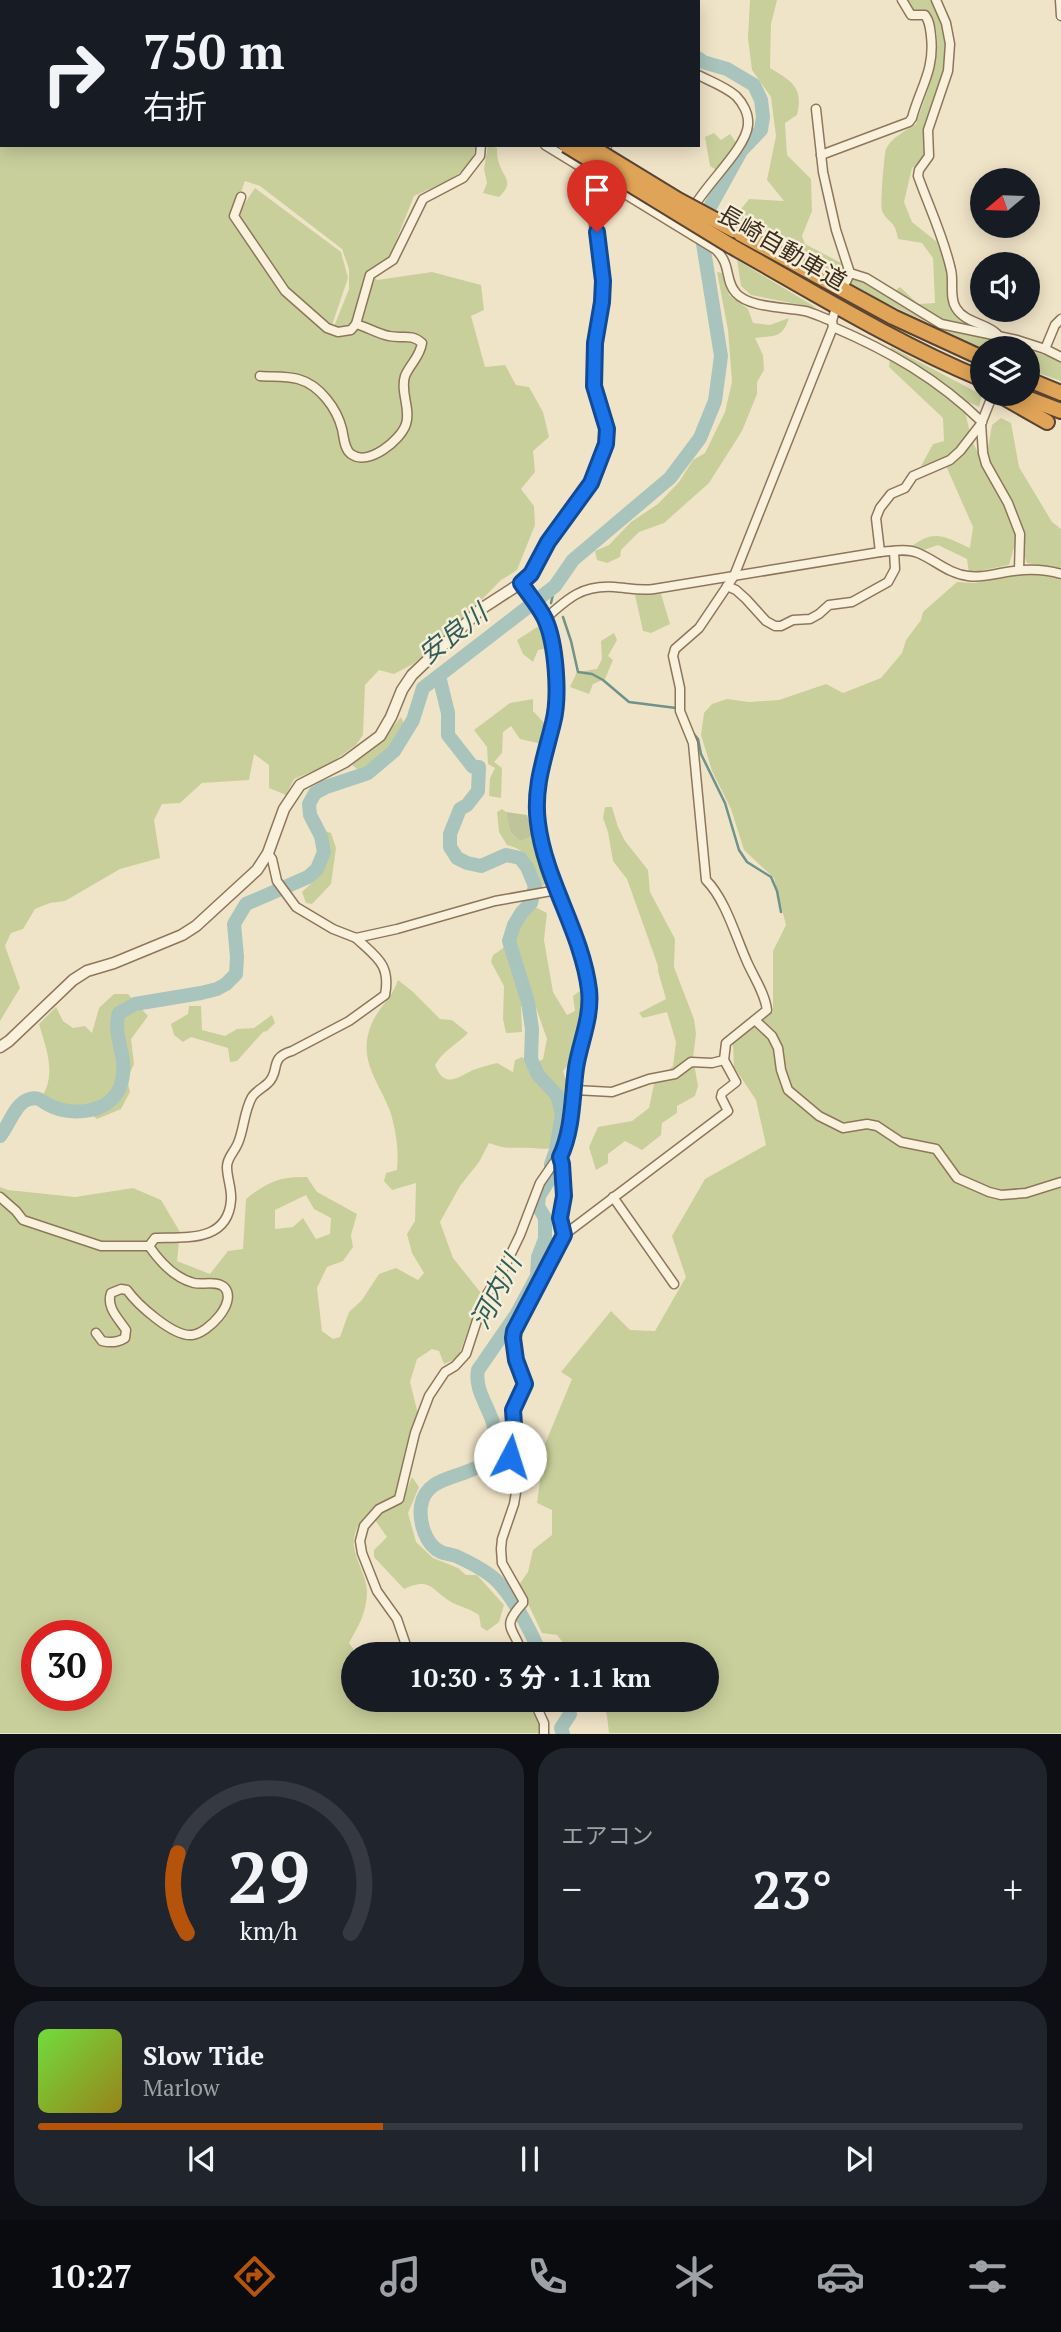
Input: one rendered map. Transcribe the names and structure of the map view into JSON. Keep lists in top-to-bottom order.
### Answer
{
  "streets": {
    "highway": ["長崎自動車道"]
  },
  "water": ["安良川", "河内川"],
  "north": "left",
  "page": {
    "turn": ["750 m", "右折"],
    "limit": "30",
    "trip": "10:30 · 3 分 · 1.1 km",
    "tile": "エアコン",
    "heat": ["−", "23°", "+"],
    "song": ["Slow Tide", "Marlow"],
    "tabs": "10:27",
    "gauge": ["29", "km/h"]
  }
}
